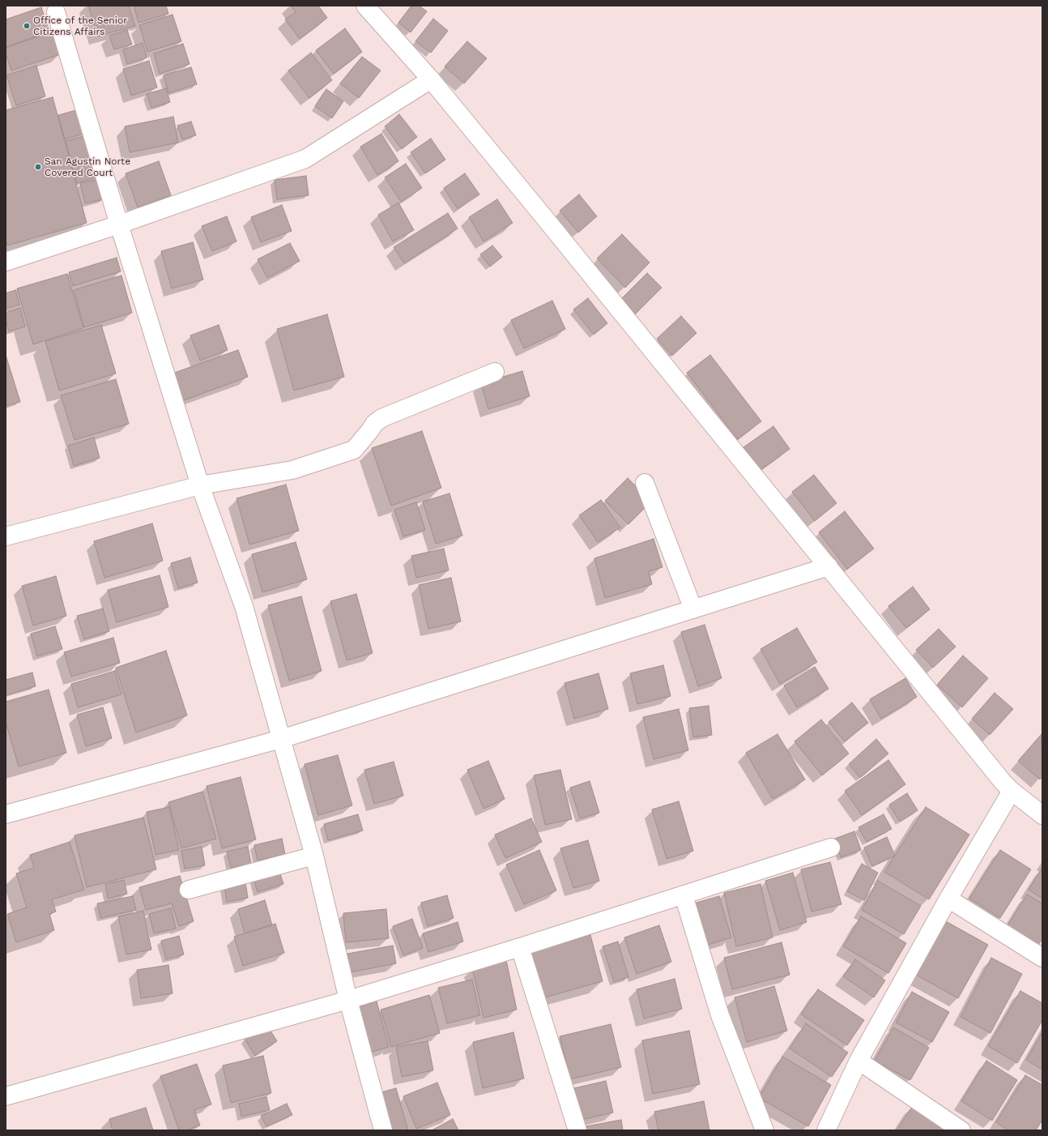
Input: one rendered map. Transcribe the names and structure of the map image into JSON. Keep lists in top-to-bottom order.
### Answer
{
  "places": ["Office of the Senior Citizens Affairs", "San Agustin Norte Covered Court"]
}
